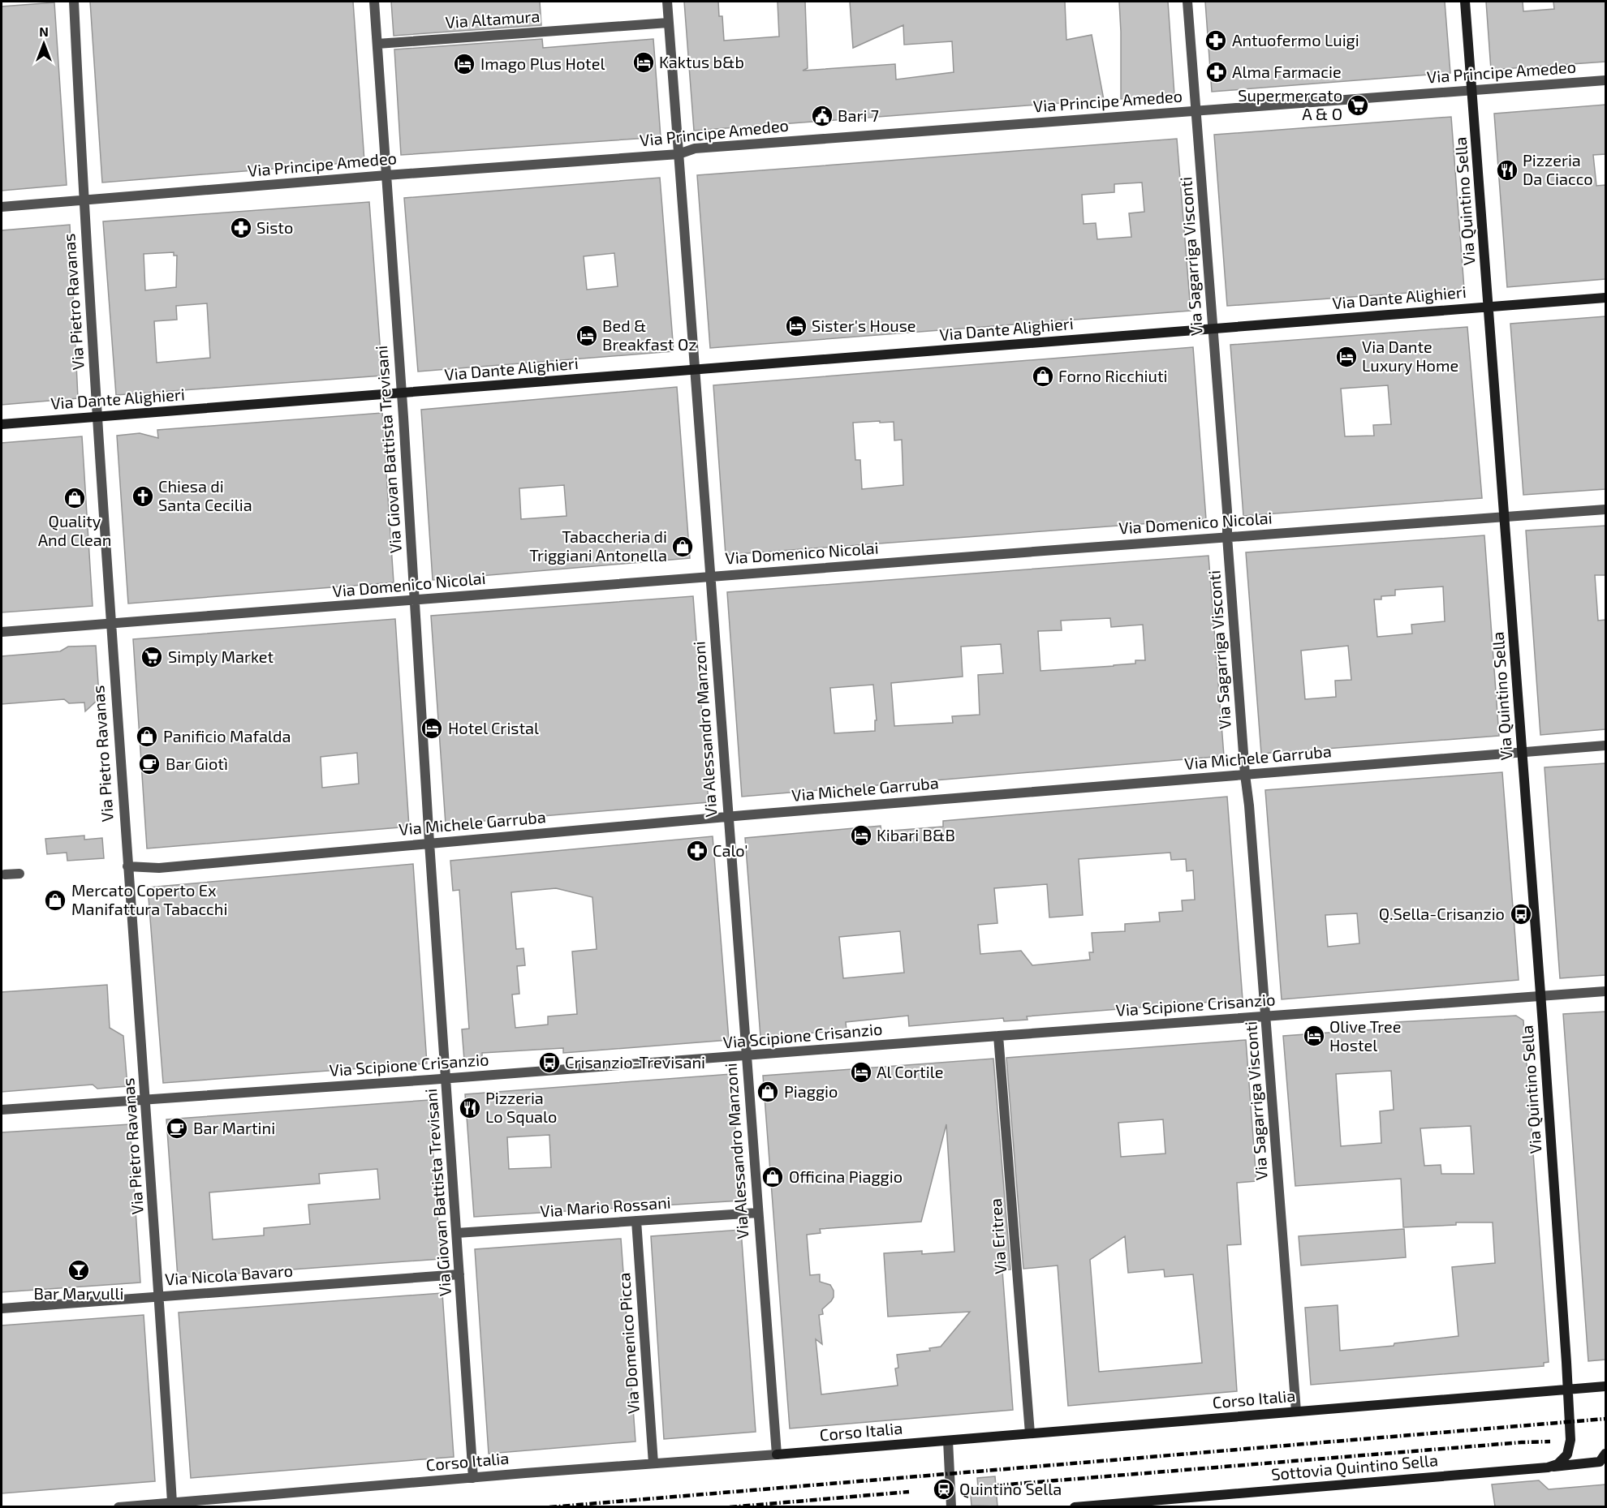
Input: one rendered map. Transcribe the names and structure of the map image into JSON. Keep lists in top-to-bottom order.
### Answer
{
  "streets": {
    "street": [
      "Via Altamura",
      "Via Principe Amedeo",
      "Via Quintino Sella",
      "Via Sagarriga Visconti",
      "Via Dante Alighieri",
      "Via Pietro Ravanas",
      "Via Giovan Battista Trevisani",
      "Via Domenico Nicolai",
      "Via Alessandro Manzoni",
      "Via Michele Garruba",
      "Via Scipione Crisanzio",
      "Via Mario Rossani",
      "Via Eritrea",
      "Via Nicola Bavaro",
      "Via Domenico Picca",
      "Corso Italia",
      "Sottovia Quintino Sella"
    ]
  },
  "crossings": [
    ["Via Altamura", "Via Giovan Battista Trevisani"],
    ["Via Altamura", "Via Alessandro Manzoni"],
    ["Via Principe Amedeo", "Via Quintino Sella"],
    ["Via Principe Amedeo", "Via Sagarriga Visconti"],
    ["Via Principe Amedeo", "Via Pietro Ravanas"],
    ["Via Principe Amedeo", "Via Giovan Battista Trevisani"],
    ["Via Principe Amedeo", "Via Alessandro Manzoni"],
    ["Via Quintino Sella", "Via Dante Alighieri"],
    ["Via Quintino Sella", "Via Domenico Nicolai"],
    ["Via Quintino Sella", "Via Michele Garruba"],
    ["Via Quintino Sella", "Via Scipione Crisanzio"],
    ["Via Quintino Sella", "Corso Italia"],
    ["Via Quintino Sella", "Sottovia Quintino Sella"],
    ["Via Sagarriga Visconti", "Via Dante Alighieri"],
    ["Via Sagarriga Visconti", "Via Domenico Nicolai"],
    ["Via Sagarriga Visconti", "Via Michele Garruba"],
    ["Via Sagarriga Visconti", "Via Scipione Crisanzio"],
    ["Via Sagarriga Visconti", "Corso Italia"],
    ["Via Dante Alighieri", "Via Pietro Ravanas"],
    ["Via Dante Alighieri", "Via Giovan Battista Trevisani"],
    ["Via Dante Alighieri", "Via Alessandro Manzoni"],
    ["Via Pietro Ravanas", "Via Domenico Nicolai"],
    ["Via Pietro Ravanas", "Via Michele Garruba"],
    ["Via Pietro Ravanas", "Via Scipione Crisanzio"],
    ["Via Pietro Ravanas", "Via Nicola Bavaro"],
    ["Via Pietro Ravanas", "Corso Italia"],
    ["Via Giovan Battista Trevisani", "Via Domenico Nicolai"],
    ["Via Giovan Battista Trevisani", "Via Michele Garruba"],
    ["Via Giovan Battista Trevisani", "Via Scipione Crisanzio"],
    ["Via Giovan Battista Trevisani", "Via Mario Rossani"],
    ["Via Giovan Battista Trevisani", "Via Nicola Bavaro"],
    ["Via Giovan Battista Trevisani", "Corso Italia"],
    ["Via Domenico Nicolai", "Via Alessandro Manzoni"],
    ["Via Alessandro Manzoni", "Via Michele Garruba"],
    ["Via Alessandro Manzoni", "Via Scipione Crisanzio"],
    ["Via Alessandro Manzoni", "Via Mario Rossani"],
    ["Via Alessandro Manzoni", "Corso Italia"],
    ["Via Scipione Crisanzio", "Via Eritrea"],
    ["Via Mario Rossani", "Via Domenico Picca"],
    ["Via Eritrea", "Corso Italia"],
    ["Via Domenico Picca", "Corso Italia"],
    ["Corso Italia", "Sottovia Quintino Sella"]
  ],
  "places": {
    "pharmacy": [
      "Antuofermo Luigi",
      "Alma Farmacie",
      "Sisto",
      "Calo'"
    ],
    "hotel": [
      "Kaktus b&b",
      "Imago Plus Hotel",
      "Sister's House",
      "Bed & Breakfast Oz",
      "Via Dante Luxury Home",
      "Hotel Cristal",
      "Kibari B&B",
      "Olive Tree Hostel",
      "Al Cortile"
    ],
    "supermarket": ["Supermercato A & O", "Simply Market"],
    "public building": ["Bari 7"],
    "restaurant": ["Pizzeria Da Ciacco", "Pizzeria Lo Squalo"],
    "shop": [
      "Forno Ricchiuti",
      "Quality And Clean",
      "Tabaccheria di Triggiani Antonella",
      "Panificio Mafalda",
      "Mercato Coperto Ex Manifattura Tabacchi",
      "Piaggio",
      "Officina Piaggio"
    ],
    "church": ["Chiesa di Santa Cecilia"],
    "cafe": ["Bar Giotì", "Bar Martini"],
    "bus stop": ["Q.Sella-Crisanzio", "Crisanzio-Trevisani"],
    "bar": ["Bar Marvulli"],
    "station": ["Quintino Sella"]
  },
  "north": "top"
}
